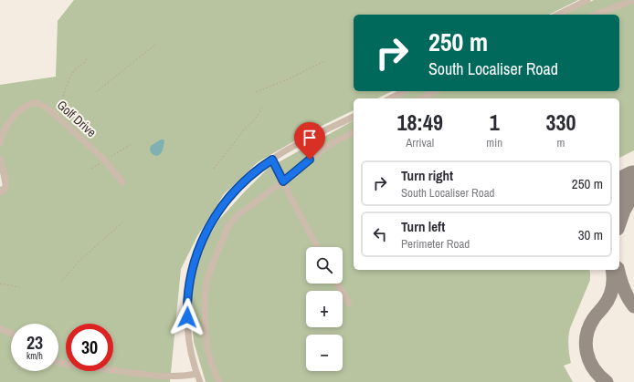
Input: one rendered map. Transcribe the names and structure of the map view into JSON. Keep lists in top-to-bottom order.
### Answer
{
  "streets": {
    "street": ["Golf Drive"]
  },
  "page": {
    "turn": ["250 m", "South Localiser Road"],
    "eta": [
      "18:49",
      "Arrival",
      "1",
      "min",
      "330",
      "m"
    ],
    "list": [
      {
        "name": "Turn right",
        "note": "South Localiser Road",
        "value": "250 m"
      },
      {
        "name": "Turn left",
        "note": "Perimeter Road",
        "value": "30 m"
      }
    ],
    "map_buttons": ["+", "−"],
    "speed": "23 km/h",
    "limit": "30"
  }
}
